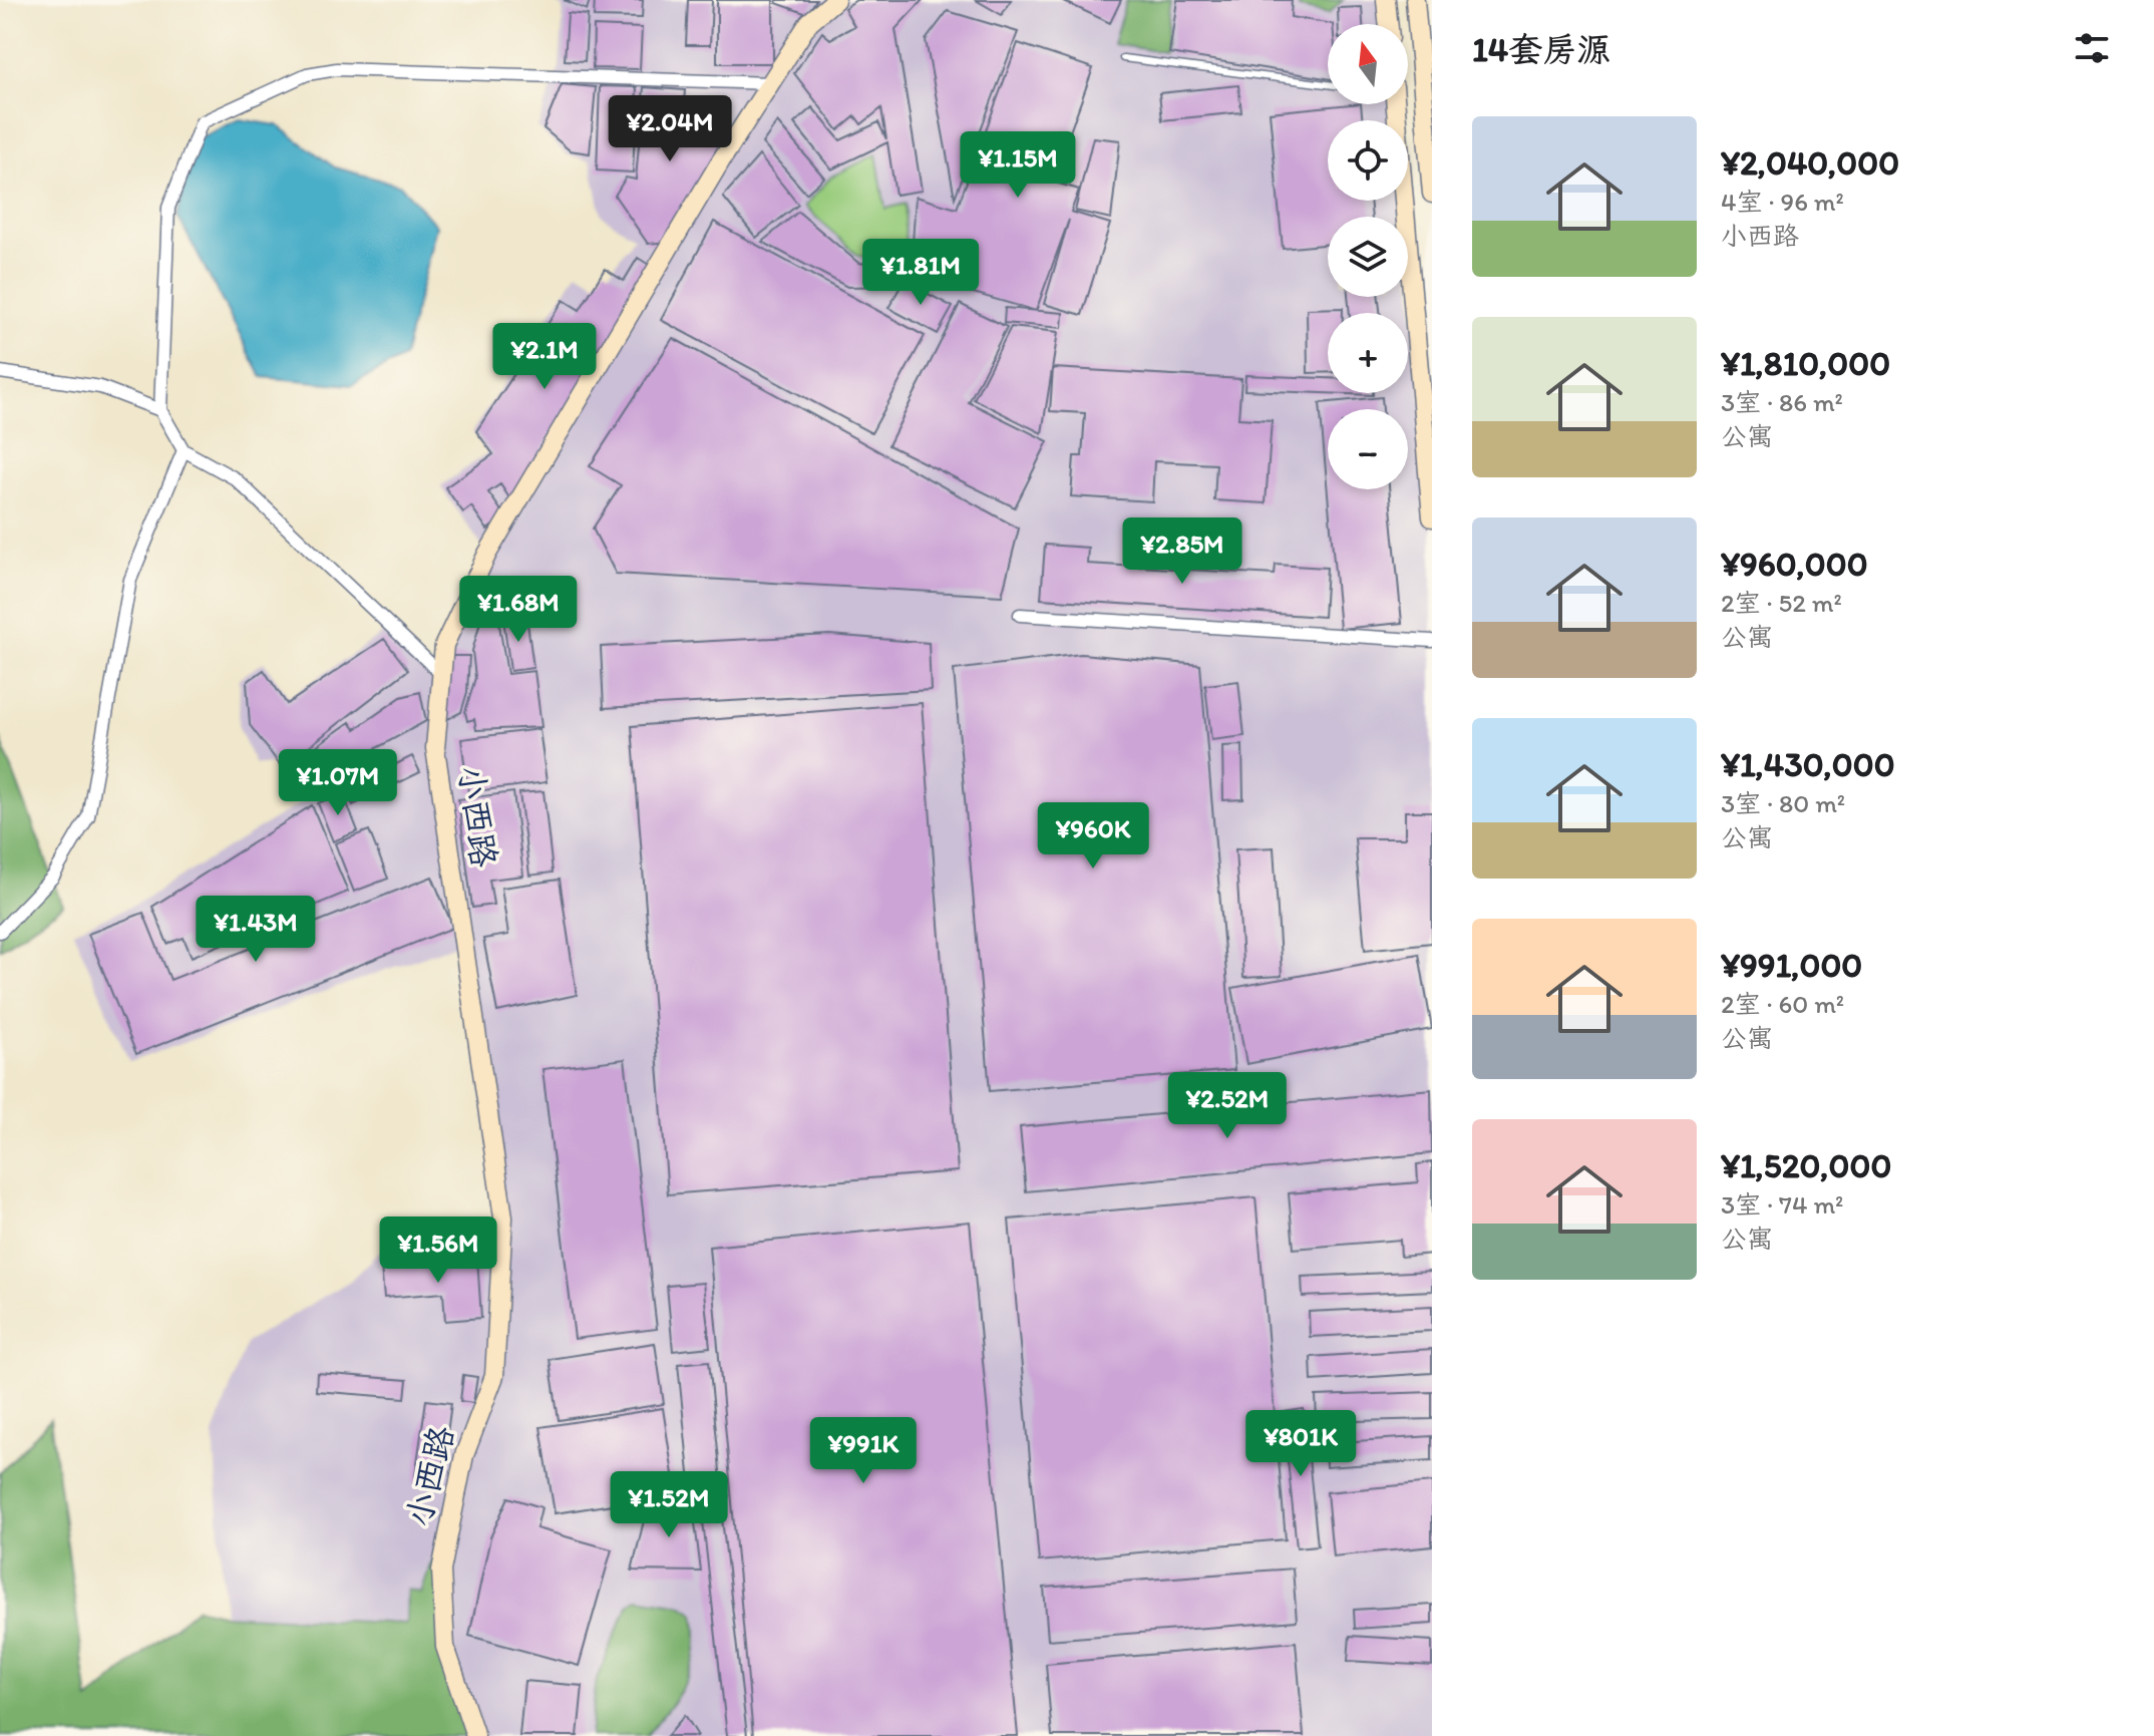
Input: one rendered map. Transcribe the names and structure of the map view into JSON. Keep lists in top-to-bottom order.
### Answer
{
  "streets": {
    "street": ["小西路"]
  },
  "north": "top",
  "page": {
    "heading": "14套房源",
    "map_buttons": ["+", "−"],
    "price": [
      "¥2.04M",
      "¥1.15M",
      "¥1.81M",
      "¥2.1M",
      "¥2.85M",
      "¥1.68M",
      "¥1.07M",
      "¥960K",
      "¥1.43M",
      "¥2.52M",
      "¥1.56M",
      "¥801K",
      "¥991K",
      "¥1.52M"
    ],
    "list": [
      {
        "name": "¥2,040,000",
        "note": "4室 · 96 m² · 小西路"
      },
      {
        "name": "¥1,810,000",
        "note": "3室 · 86 m² · 公寓"
      },
      {
        "name": "¥960,000",
        "note": "2室 · 52 m² · 公寓"
      },
      {
        "name": "¥1,430,000",
        "note": "3室 · 80 m² · 公寓"
      },
      {
        "name": "¥991,000",
        "note": "2室 · 60 m² · 公寓"
      },
      {
        "name": "¥1,520,000",
        "note": "3室 · 74 m² · 公寓"
      }
    ]
  }
}
